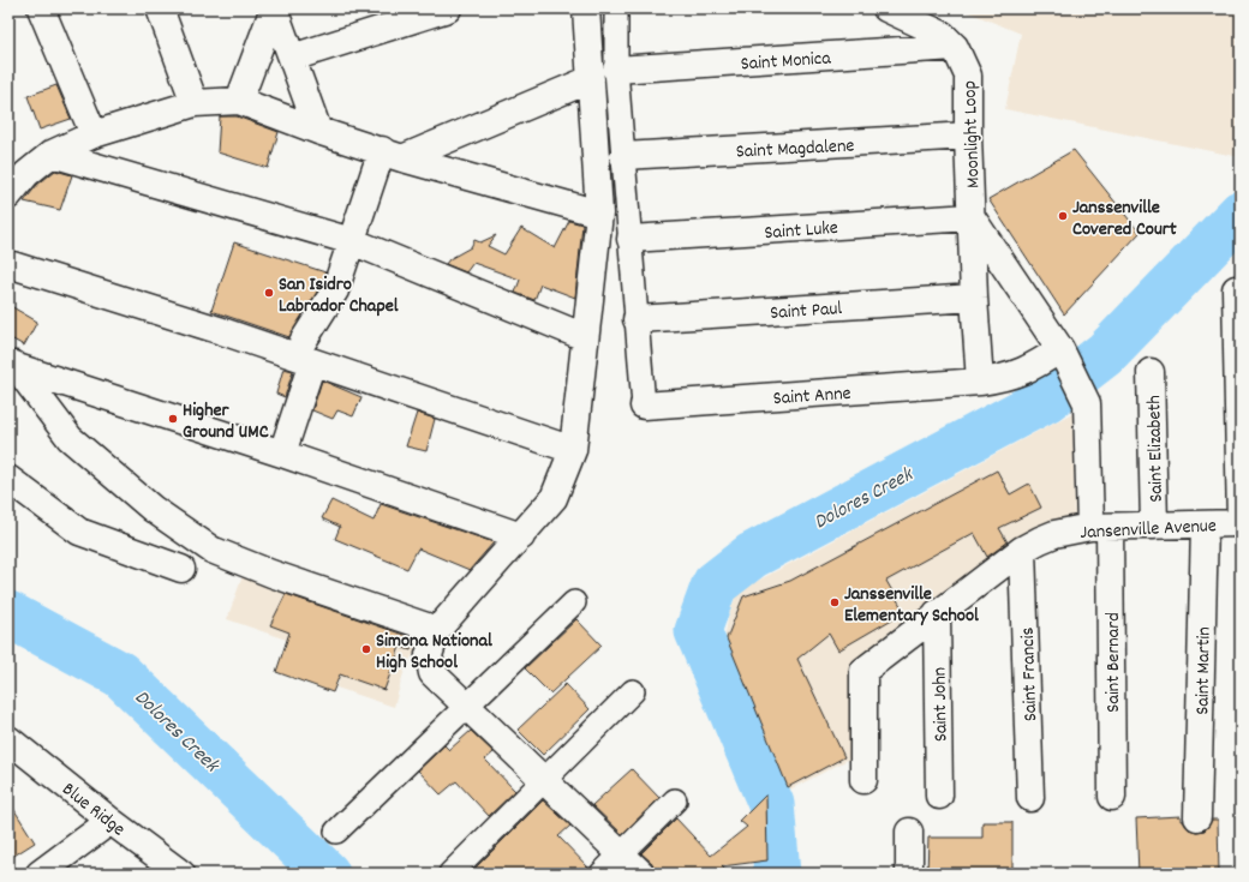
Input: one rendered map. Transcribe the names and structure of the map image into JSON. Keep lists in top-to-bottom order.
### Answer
{
  "streets": {
    "street": [
      "Saint Monica",
      "Moonlight Loop",
      "Saint Magdalene",
      "Saint Luke",
      "Saint Paul",
      "Saint Anne",
      "Saint Elizabeth",
      "Jansenville Avenue",
      "Saint Bernard",
      "Saint Martin",
      "Saint Francis",
      "Saint John",
      "Blue Ridge"
    ]
  },
  "crossings": [
    ["Saint Monica", "Moonlight Loop"],
    ["Moonlight Loop", "Saint Magdalene"],
    ["Moonlight Loop", "Saint Luke"],
    ["Moonlight Loop", "Saint Paul"],
    ["Moonlight Loop", "Saint Anne"],
    ["Saint Elizabeth", "Jansenville Avenue"],
    ["Jansenville Avenue", "Saint Bernard"],
    ["Jansenville Avenue", "Saint Martin"],
    ["Jansenville Avenue", "Saint Francis"],
    ["Jansenville Avenue", "Saint John"]
  ],
  "water": ["Dolores Creek"],
  "places": [
    "Janssenville Covered Court",
    "San Isidro Labrador Chapel",
    "Higher Ground UMC",
    "Janssenville Elementary School",
    "Simona National High School"
  ]
}
